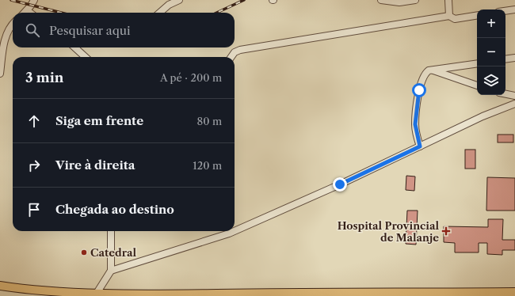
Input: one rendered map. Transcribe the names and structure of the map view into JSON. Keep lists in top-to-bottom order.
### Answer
{
  "places": {
    "health": ["Hospital Provincial de Malanje"],
    "other": ["Catedral"]
  },
  "page": {
    "map_buttons": ["+", "−"],
    "search": "Pesquisar aqui",
    "heading": ["3 min", "A pé · 200 m"],
    "list": [
      ["Siga em frente", "80 m"],
      ["Vire à direita", "120 m"],
      "Chegada ao destino"
    ]
  }
}
